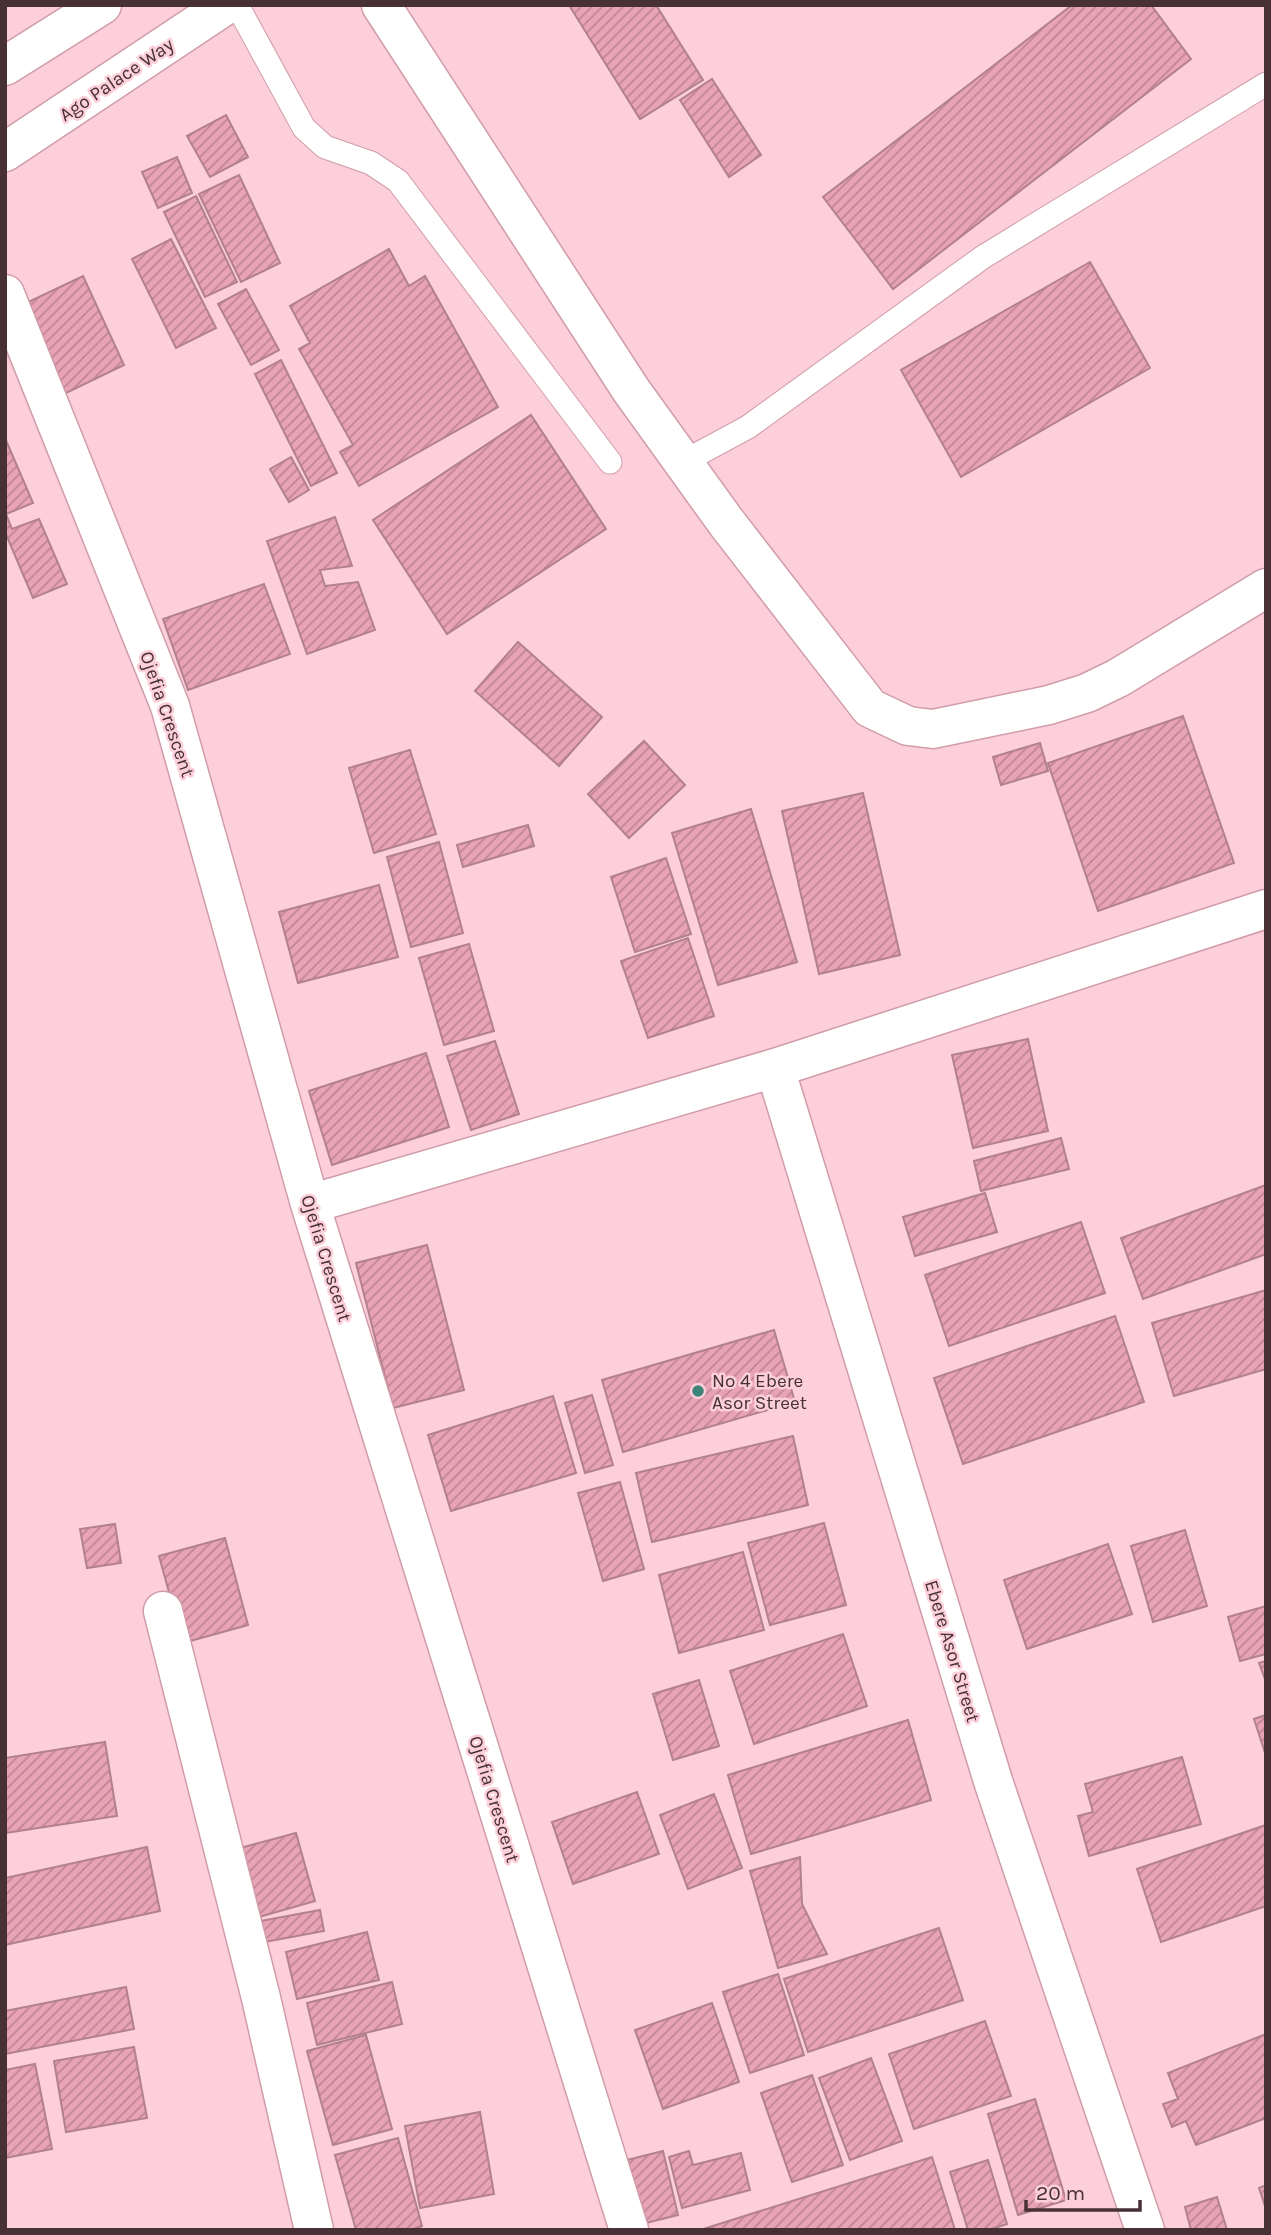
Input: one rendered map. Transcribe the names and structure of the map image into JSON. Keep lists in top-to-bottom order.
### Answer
{
  "streets": {
    "street": ["Ago Palace Way", "Ojefia Crescent", "Ebere Asor Street"]
  },
  "places": ["No 4 Ebere Asor Street"],
  "scale_bar": "20 m"
}
